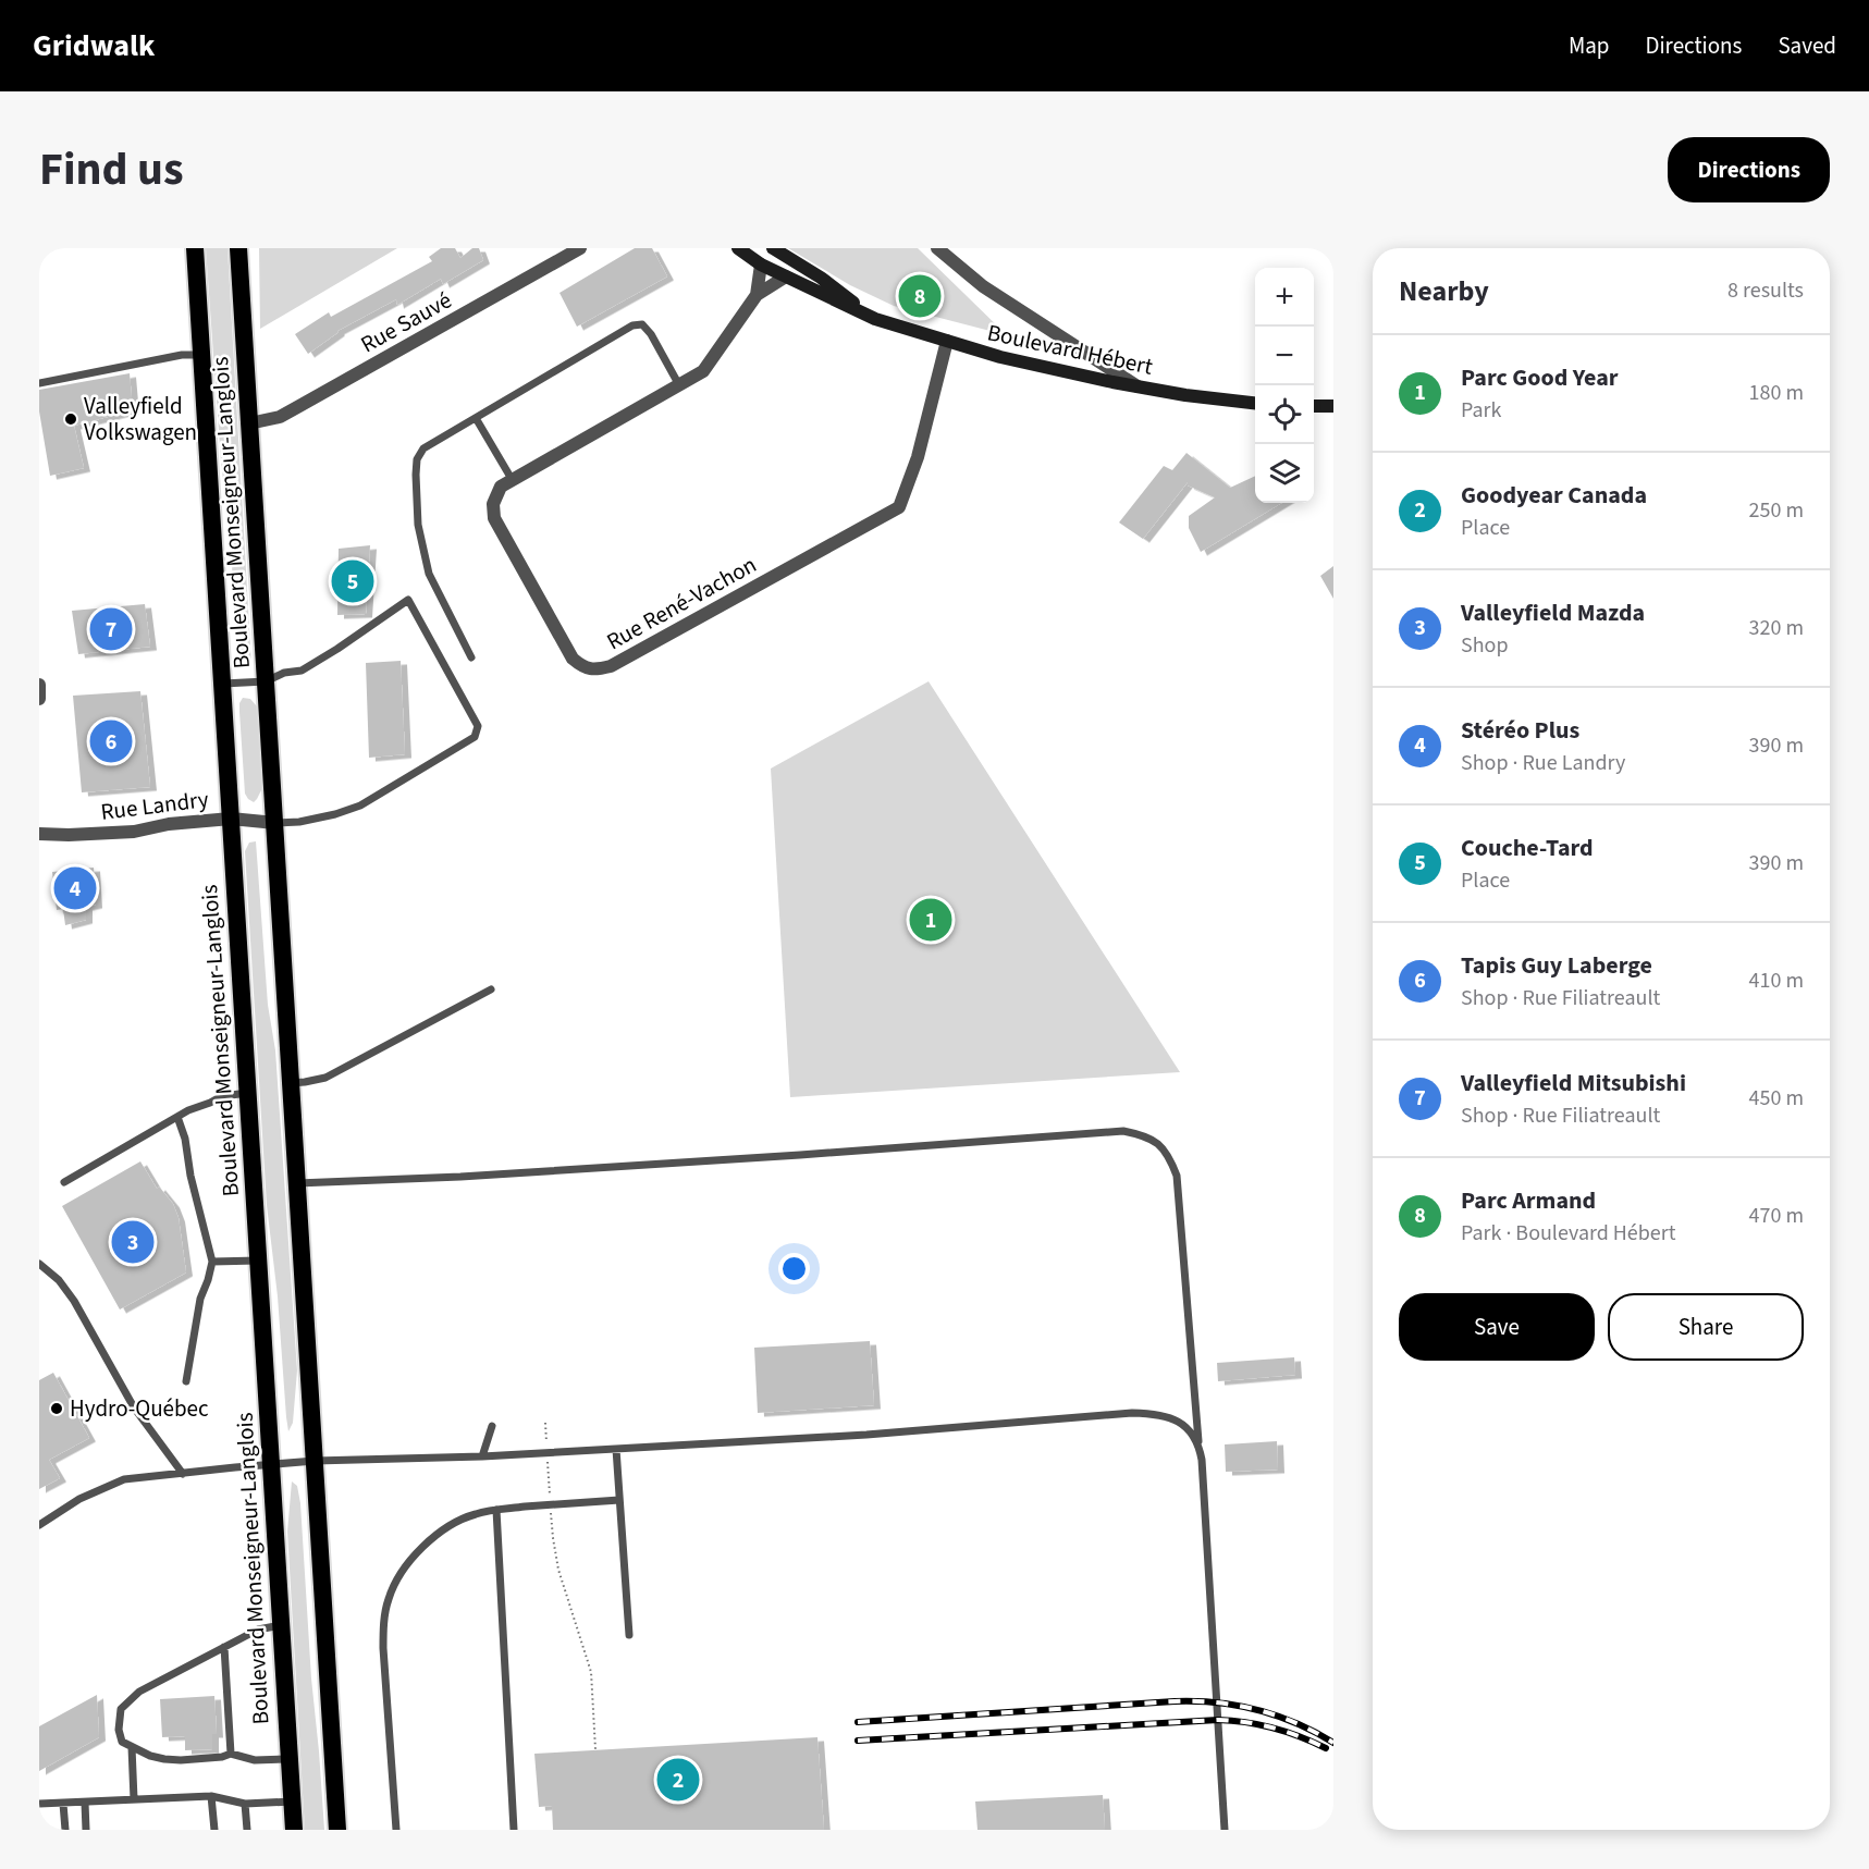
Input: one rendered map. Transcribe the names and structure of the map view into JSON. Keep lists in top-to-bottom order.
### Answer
{
  "streets": {
    "highway": ["Boulevard Monseigneur-Langlois"],
    "main road": ["Boulevard Hébert"],
    "street": ["Rue Sauvé", "Rue René-Vachon", "Rue Landry"]
  },
  "crossings": [
    ["Rue Sauvé", "Boulevard Monseigneur-Langlois"],
    ["Boulevard Hébert", "Rue René-Vachon"],
    ["Boulevard Monseigneur-Langlois", "Rue Landry"]
  ],
  "places": ["Valleyfield Volkswagen", "Hydro-Québec"],
  "page": {
    "header": "Gridwalk",
    "nav": ["Map", "Directions", "Saved"],
    "title": "Find us",
    "buttons": [
      "Directions",
      ["Save", "Share"]
    ],
    "heading": ["Nearby", "8 results"],
    "map_buttons": ["+", "−"],
    "pins": [
      "8",
      "5",
      "7",
      "6",
      "4",
      "1",
      "3",
      "2"
    ],
    "list": [
      {
        "mark": "1",
        "name": "Parc Good Year",
        "note": "Park",
        "value": "180 m"
      },
      {
        "mark": "2",
        "name": "Goodyear Canada",
        "note": "Place",
        "value": "250 m"
      },
      {
        "mark": "3",
        "name": "Valleyfield Mazda",
        "note": "Shop",
        "value": "320 m"
      },
      {
        "mark": "4",
        "name": "Stéréo Plus",
        "note": "Shop · Rue Landry",
        "value": "390 m"
      },
      {
        "mark": "5",
        "name": "Couche-Tard",
        "note": "Place",
        "value": "390 m"
      },
      {
        "mark": "6",
        "name": "Tapis Guy Laberge",
        "note": "Shop · Rue Filiatreault",
        "value": "410 m"
      },
      {
        "mark": "7",
        "name": "Valleyfield Mitsubishi",
        "note": "Shop · Rue Filiatreault",
        "value": "450 m"
      },
      {
        "mark": "8",
        "name": "Parc Armand",
        "note": "Park · Boulevard Hébert",
        "value": "470 m"
      }
    ]
  }
}
